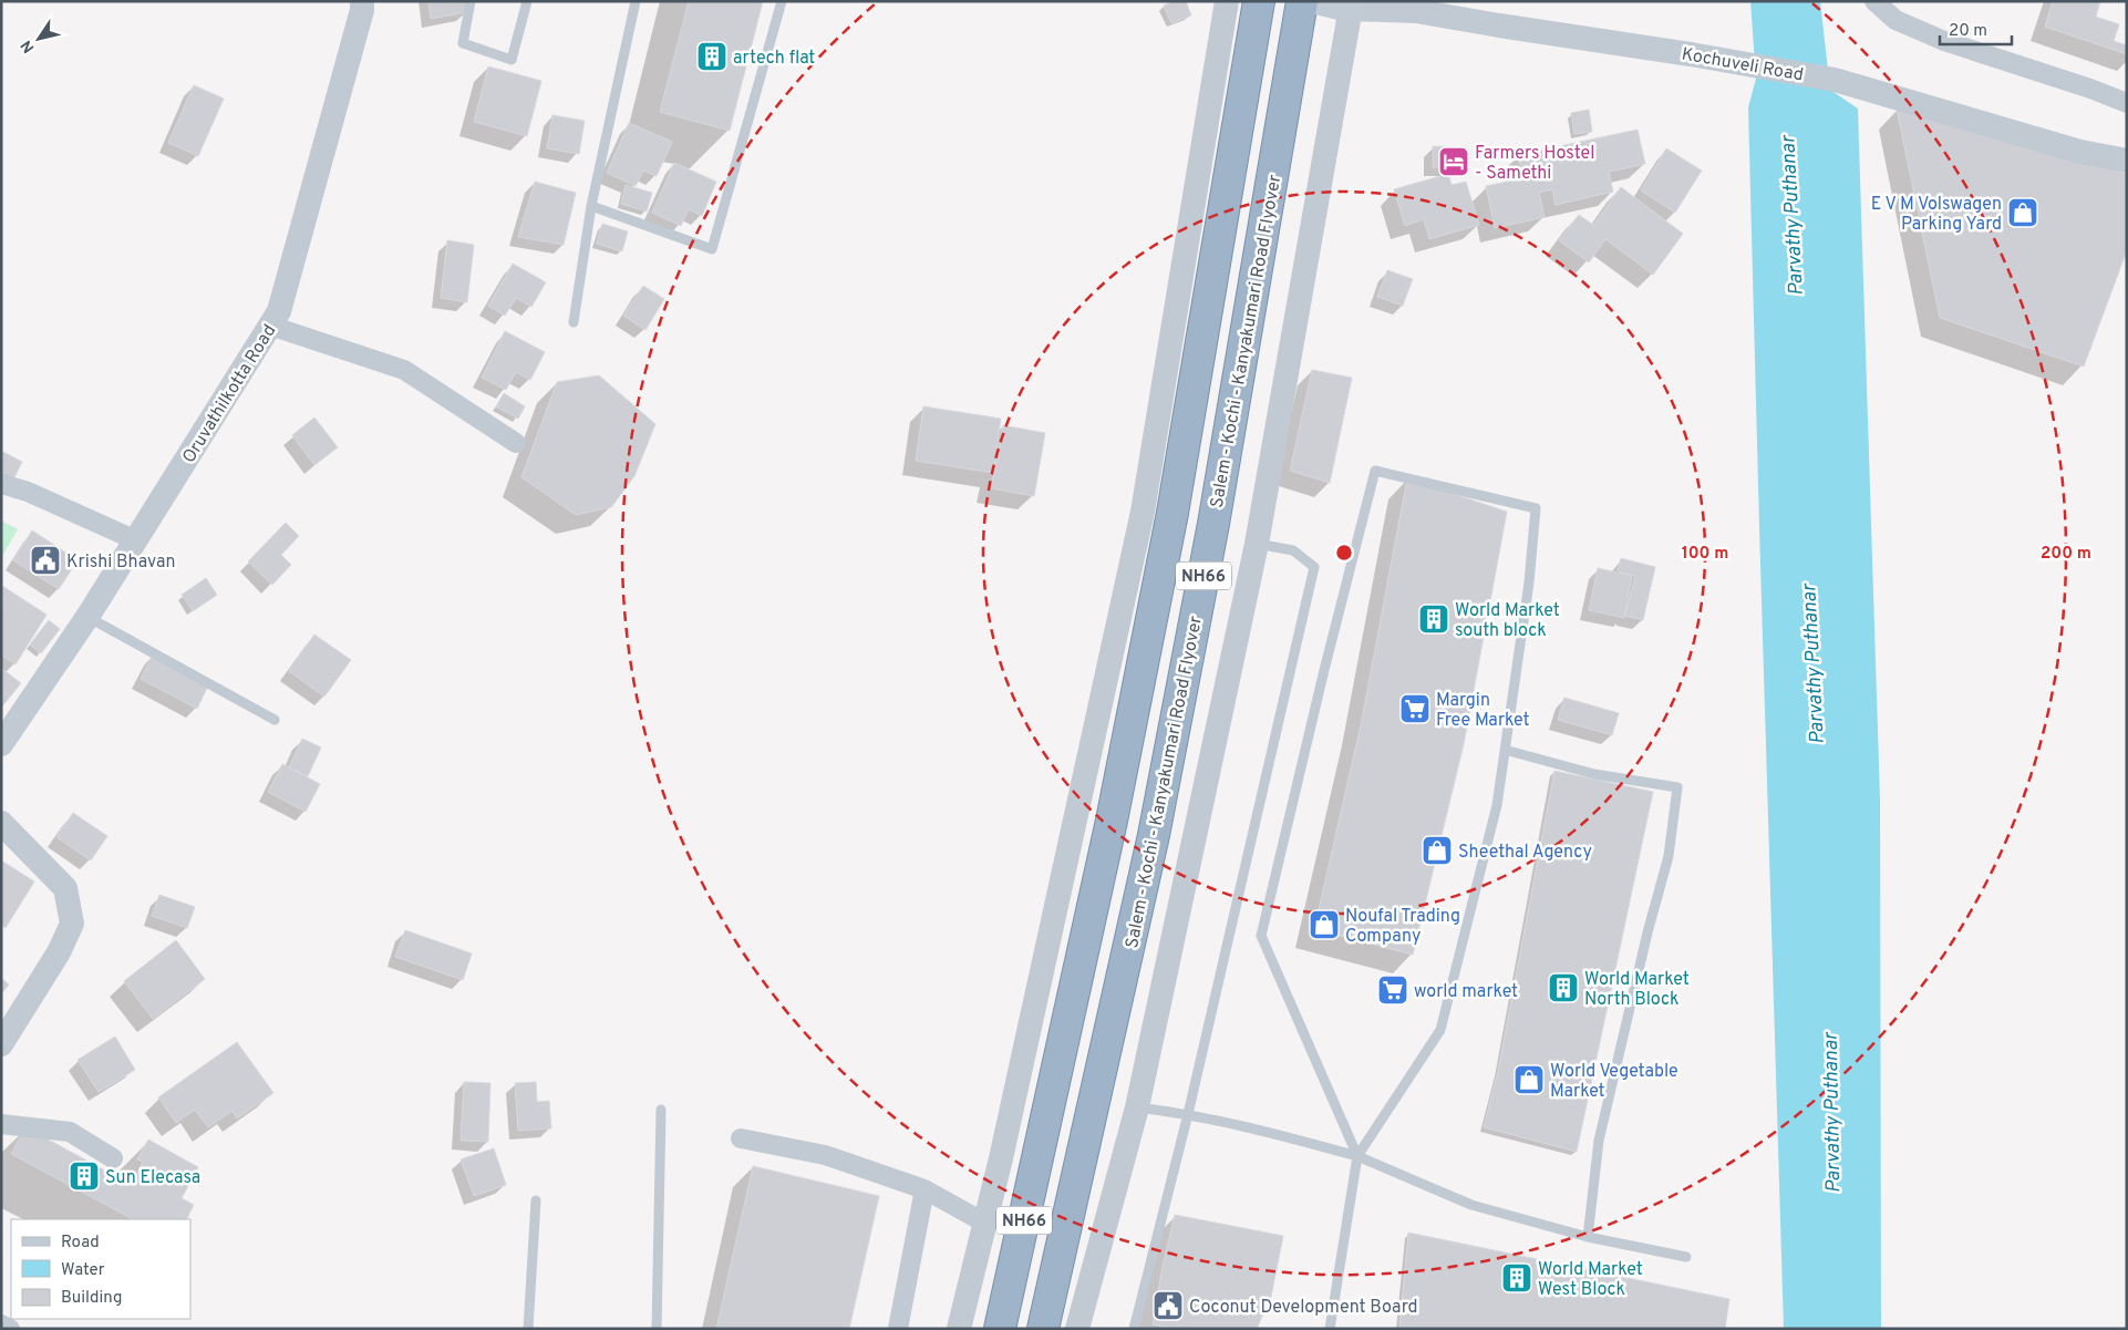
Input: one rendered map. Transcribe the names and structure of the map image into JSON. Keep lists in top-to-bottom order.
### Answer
{
  "streets": {
    "highway": ["Salem - Kochi - Kanyakumari Road Flyover", "NH66"],
    "street": ["Kochuveli Road", "Oruvathilkotta Road"]
  },
  "water": ["Parvathy Puthanar"],
  "places": {
    "building": [
      "artech flat",
      "World Market south block",
      "World Market North Block",
      "Sun Elecasa",
      "World Market West Block"
    ],
    "hotel": ["Farmers Hostel - Samethi"],
    "shop": [
      "E V M Volswagen Parking Yard",
      "Sheethal Agency",
      "Noufal Trading Company",
      "World Vegetable Market"
    ],
    "public building": ["Krishi Bhavan", "Coconut Development Board"],
    "supermarket": ["Margin Free Market", "world market"]
  },
  "legend": ["Road", "Water", "Building"],
  "scale_bar": "20 m",
  "north": "bottom left",
  "rings": ["100 m", "200 m"]
}
